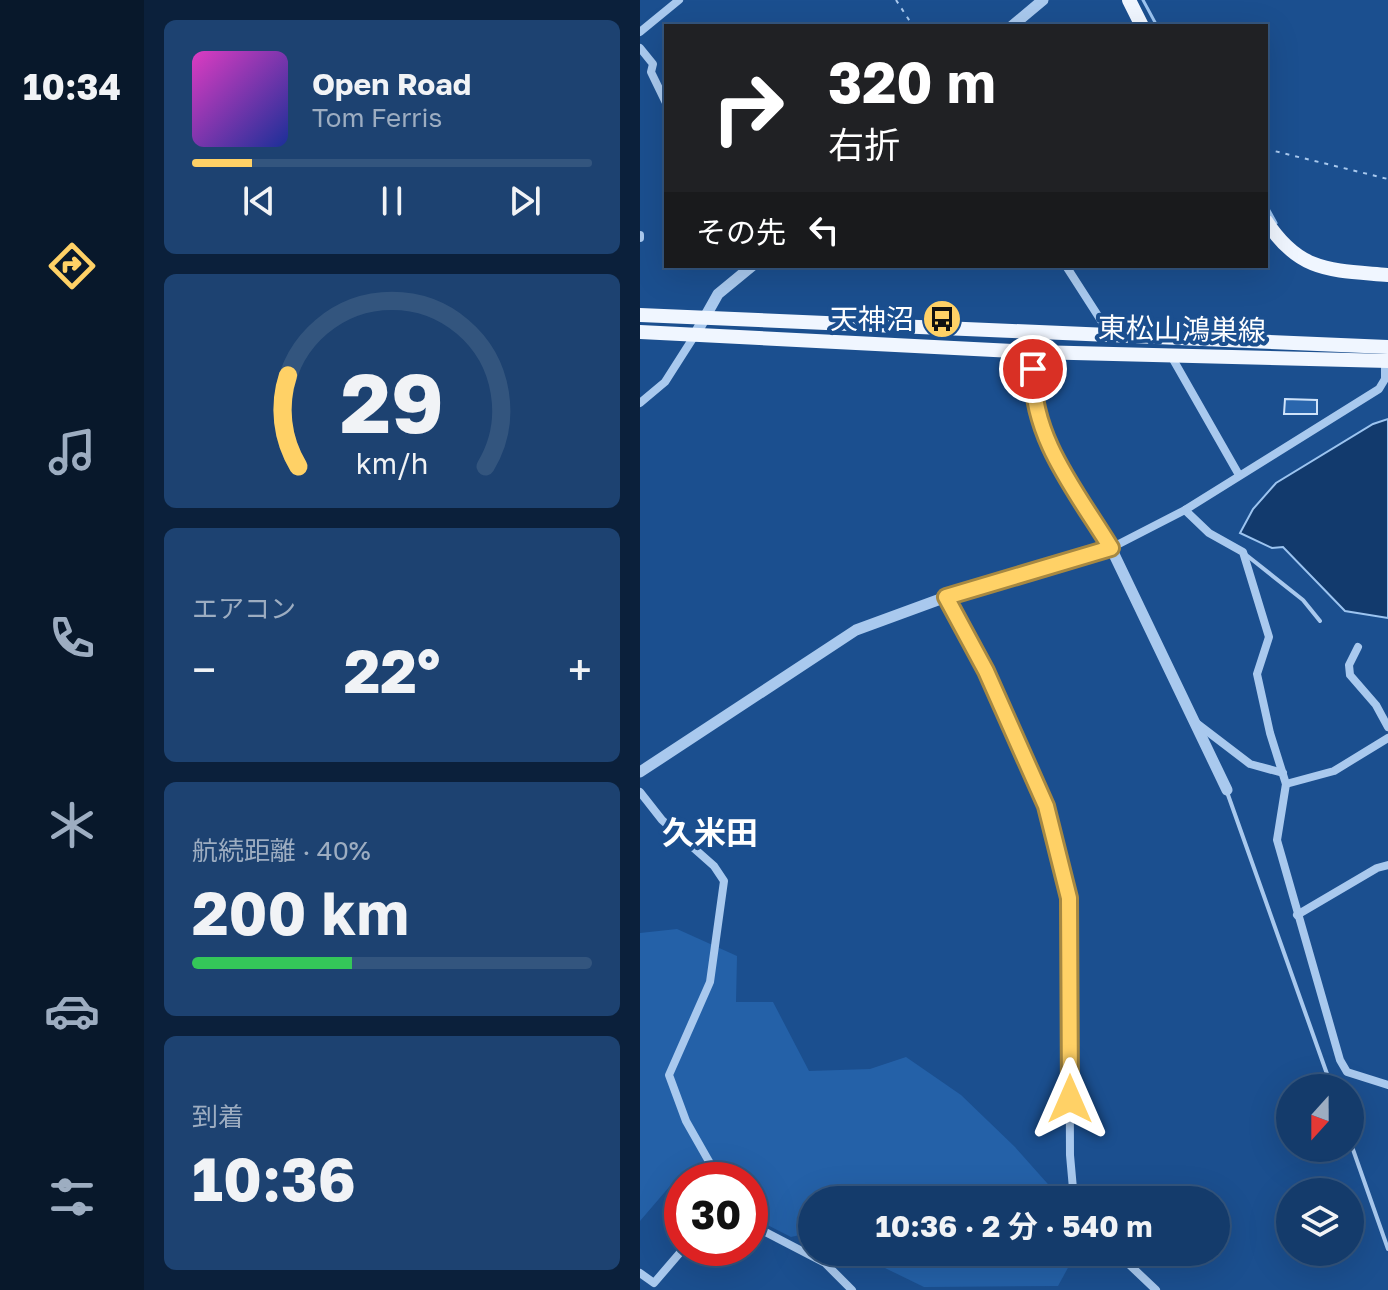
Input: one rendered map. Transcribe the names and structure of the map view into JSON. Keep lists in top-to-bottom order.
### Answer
{
  "streets": {
    "main road": ["東松山鴻巣線"]
  },
  "districts": ["久米田"],
  "places": {
    "bus stop": ["天神沼"]
  },
  "north": "bottom",
  "page": {
    "tabs": "10:34",
    "turn": ["320 m", "右折"],
    "song": ["Open Road", "Tom Ferris"],
    "then": "その先",
    "tile": [
      "エアコン",
      ["航続距離 · 40%", "200 km"],
      ["到着", "10:36"]
    ],
    "heat": ["−", "22°", "+"],
    "limit": "30",
    "trip": "10:36 · 2 分 · 540 m",
    "gauge": ["29", "km/h"]
  }
}
